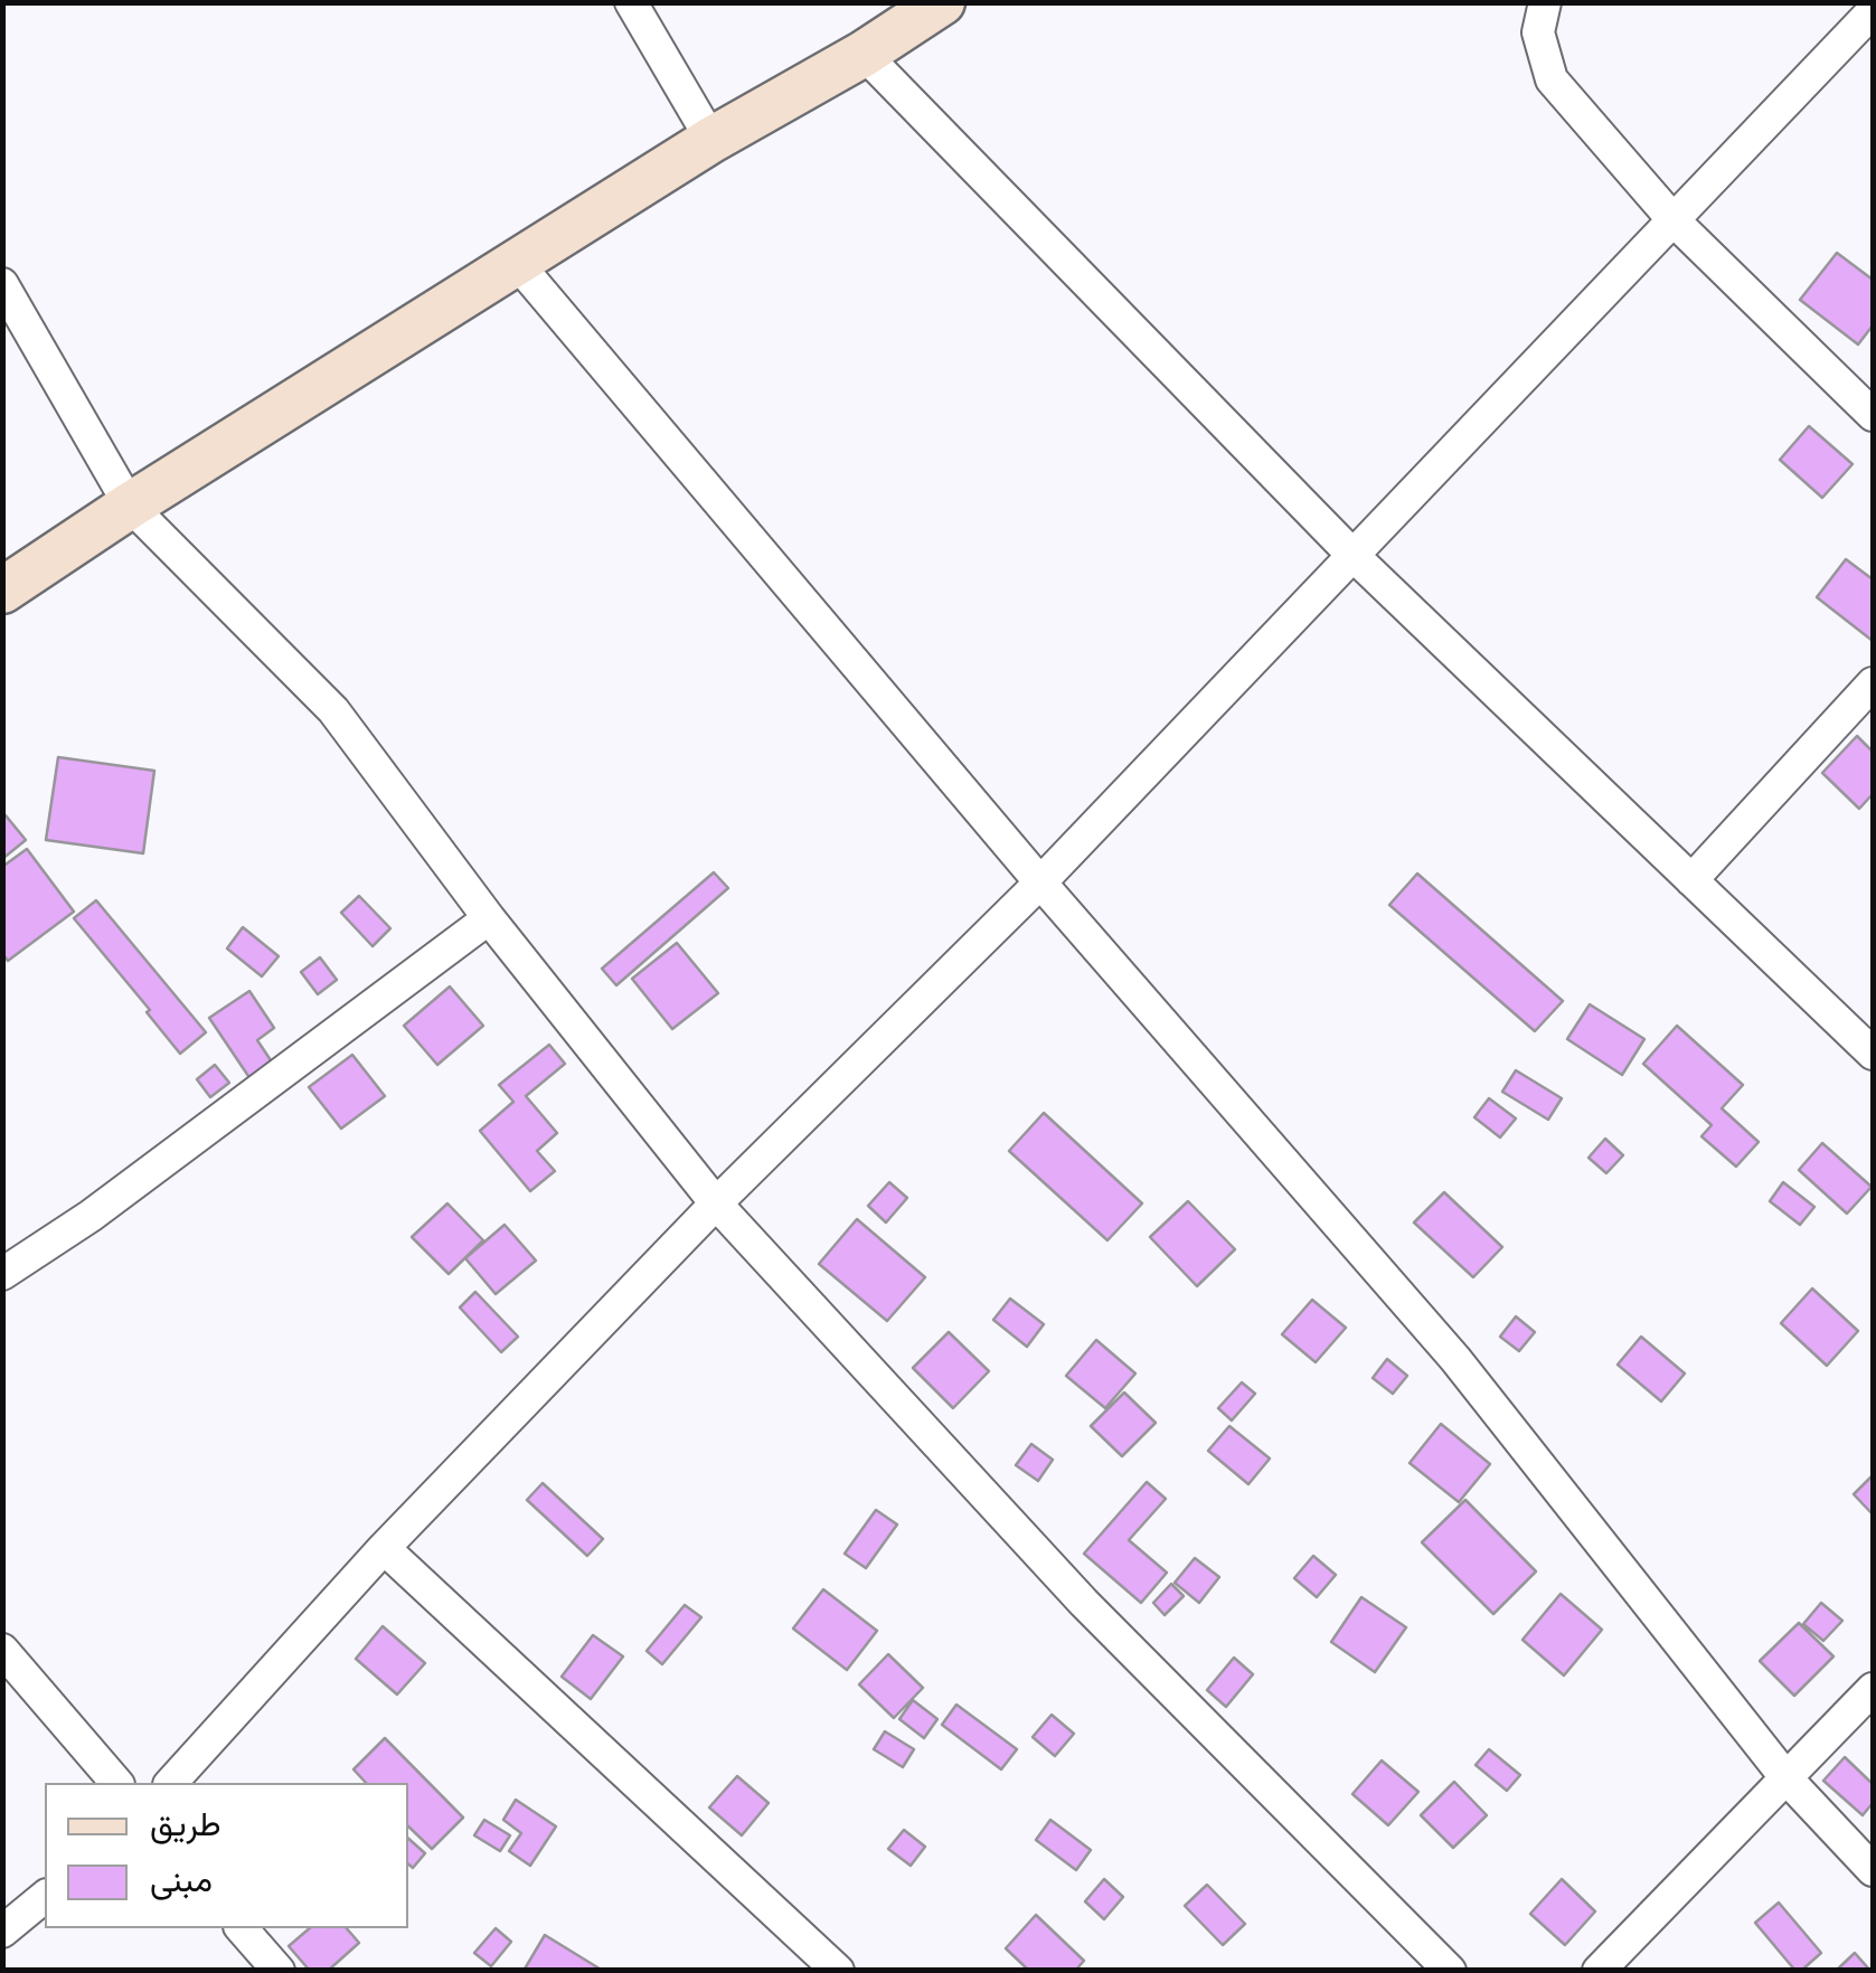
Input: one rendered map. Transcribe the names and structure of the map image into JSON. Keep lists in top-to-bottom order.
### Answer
{
  "legend": ["طريق", "مبنى"]
}
